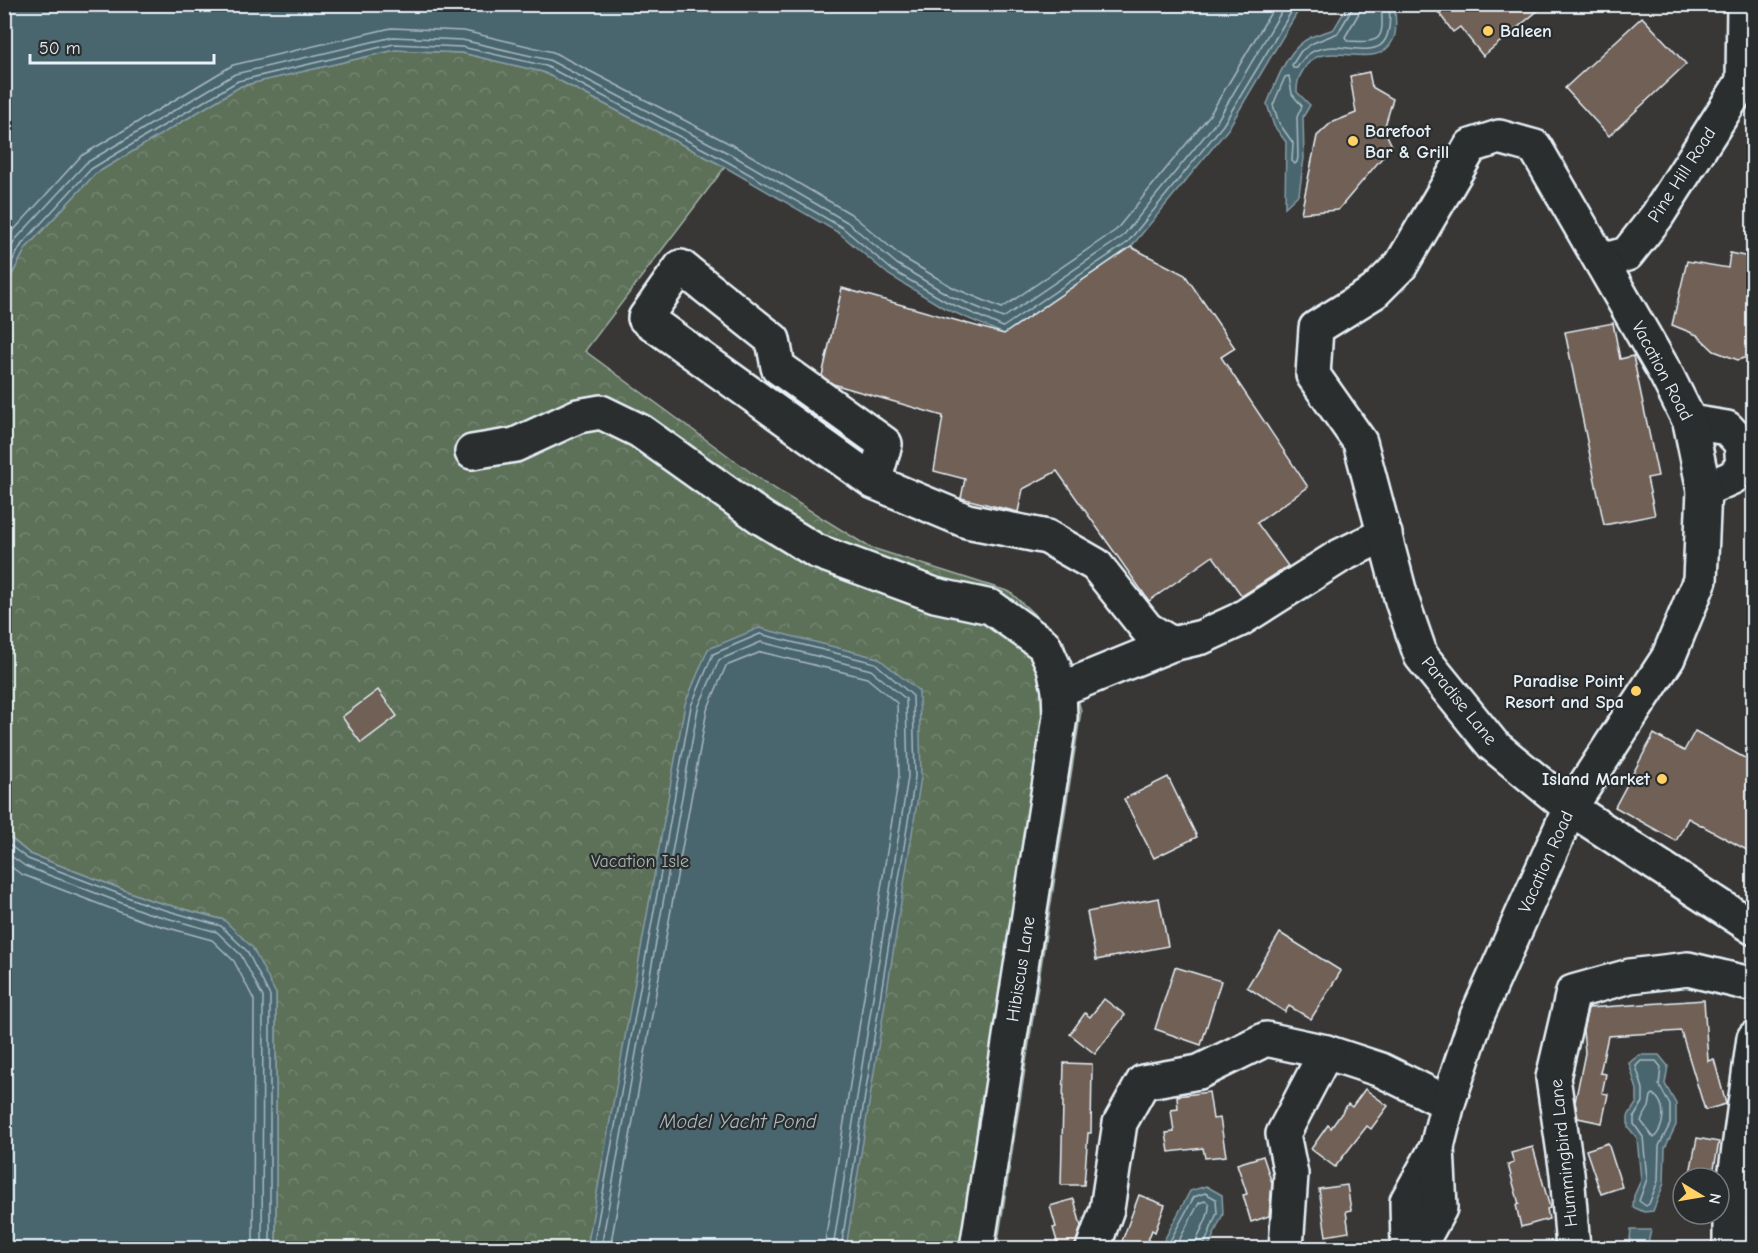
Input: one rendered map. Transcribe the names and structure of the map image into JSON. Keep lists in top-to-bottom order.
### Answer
{
  "streets": {
    "street": [
      "Pine Hill Road",
      "Vacation Road",
      "Paradise Lane",
      "Hibiscus Lane",
      "Hummingbird Lane"
    ]
  },
  "crossings": [
    ["Pine Hill Road", "Vacation Road"],
    ["Vacation Road", "Paradise Lane"]
  ],
  "water": ["Model Yacht Pond"],
  "parks": ["Vacation Isle"],
  "places": [
    "Baleen",
    "Barefoot Bar & Grill",
    "Paradise Point Resort and Spa",
    "Island Market"
  ],
  "scale_bar": "50 m",
  "north": "right"
}
